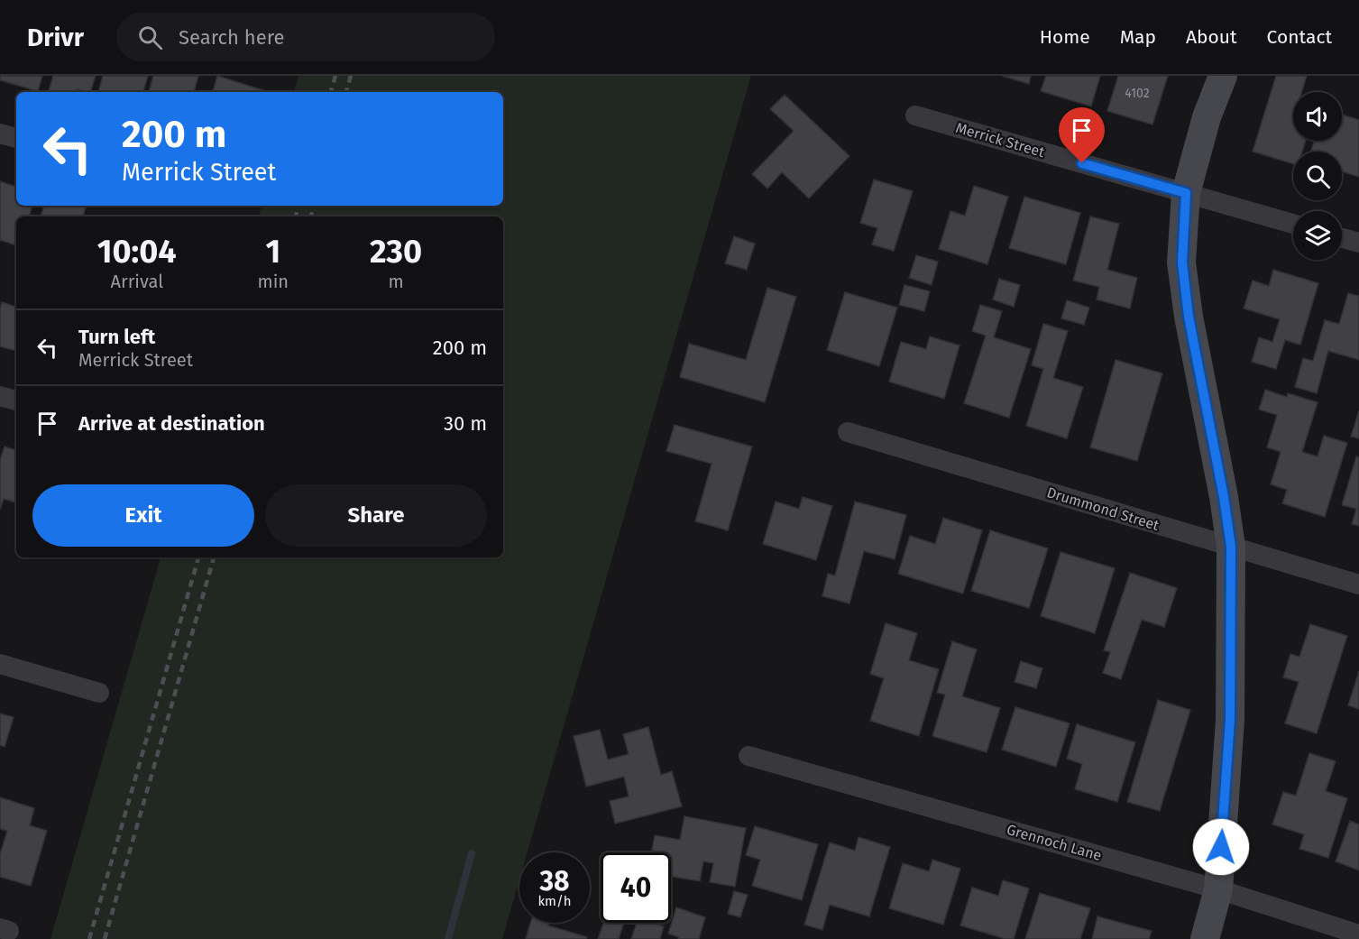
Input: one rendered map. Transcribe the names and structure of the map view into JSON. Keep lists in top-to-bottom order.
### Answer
{
  "streets": {
    "street": ["Merrick Street", "Drummond Street", "Grennoch Lane"]
  },
  "house_numbers": ["4102"],
  "page": {
    "header": "Drivr",
    "search": "Search here",
    "nav": [
      "Home",
      "Map",
      "About",
      "Contact"
    ],
    "turn": ["200 m", "Merrick Street"],
    "eta": [
      "10:04",
      "Arrival",
      "1",
      "min",
      "230",
      "m"
    ],
    "list": [
      {
        "name": "Turn left",
        "note": "Merrick Street",
        "value": "200 m"
      },
      {
        "name": "Arrive at destination",
        "value": "30 m"
      }
    ],
    "buttons": ["Exit", "Share"],
    "speed": "38 km/h",
    "limit": "40"
  }
}
